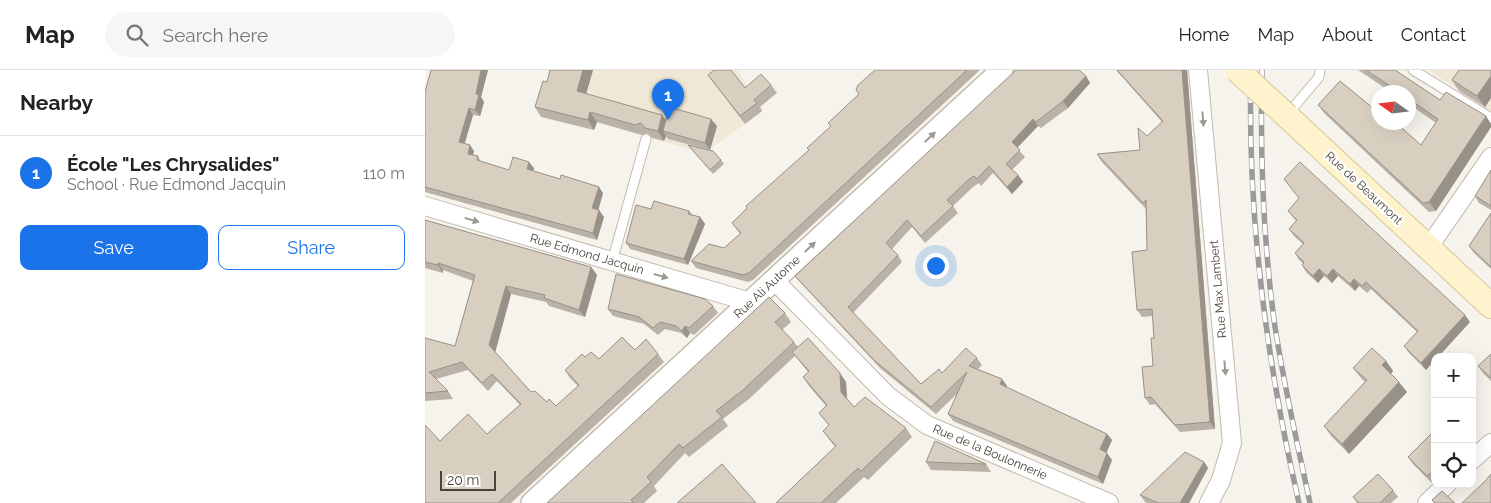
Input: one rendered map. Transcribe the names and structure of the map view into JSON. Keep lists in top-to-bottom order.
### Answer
{
  "streets": {
    "main road": ["Rue de Beaumont"],
    "street": [
      "Rue Edmond Jacquin",
      "Rue Ali Autome",
      "Rue Max Lambert",
      "Rue de la Boulonnerie"
    ]
  },
  "crossings": [
    ["Rue Edmond Jacquin", "Rue Ali Autome"],
    ["Rue Ali Autome", "Rue de la Boulonnerie"]
  ],
  "one_way": ["Rue Edmond Jacquin", "Rue Ali Autome", "Rue Max Lambert"],
  "scale_bar": "20 m",
  "north": "left",
  "page": {
    "header": "Map",
    "search": "Search here",
    "nav": [
      "Home",
      "Map",
      "About",
      "Contact"
    ],
    "heading": "Nearby",
    "pins": "1",
    "list": [
      {
        "mark": "1",
        "name": "École \"Les Chrysalides\"",
        "note": "School · Rue Edmond Jacquin",
        "value": "110 m"
      }
    ],
    "buttons": ["Save", "Share"],
    "map_buttons": ["+", "−"],
    "scale": "20 m"
  }
}
